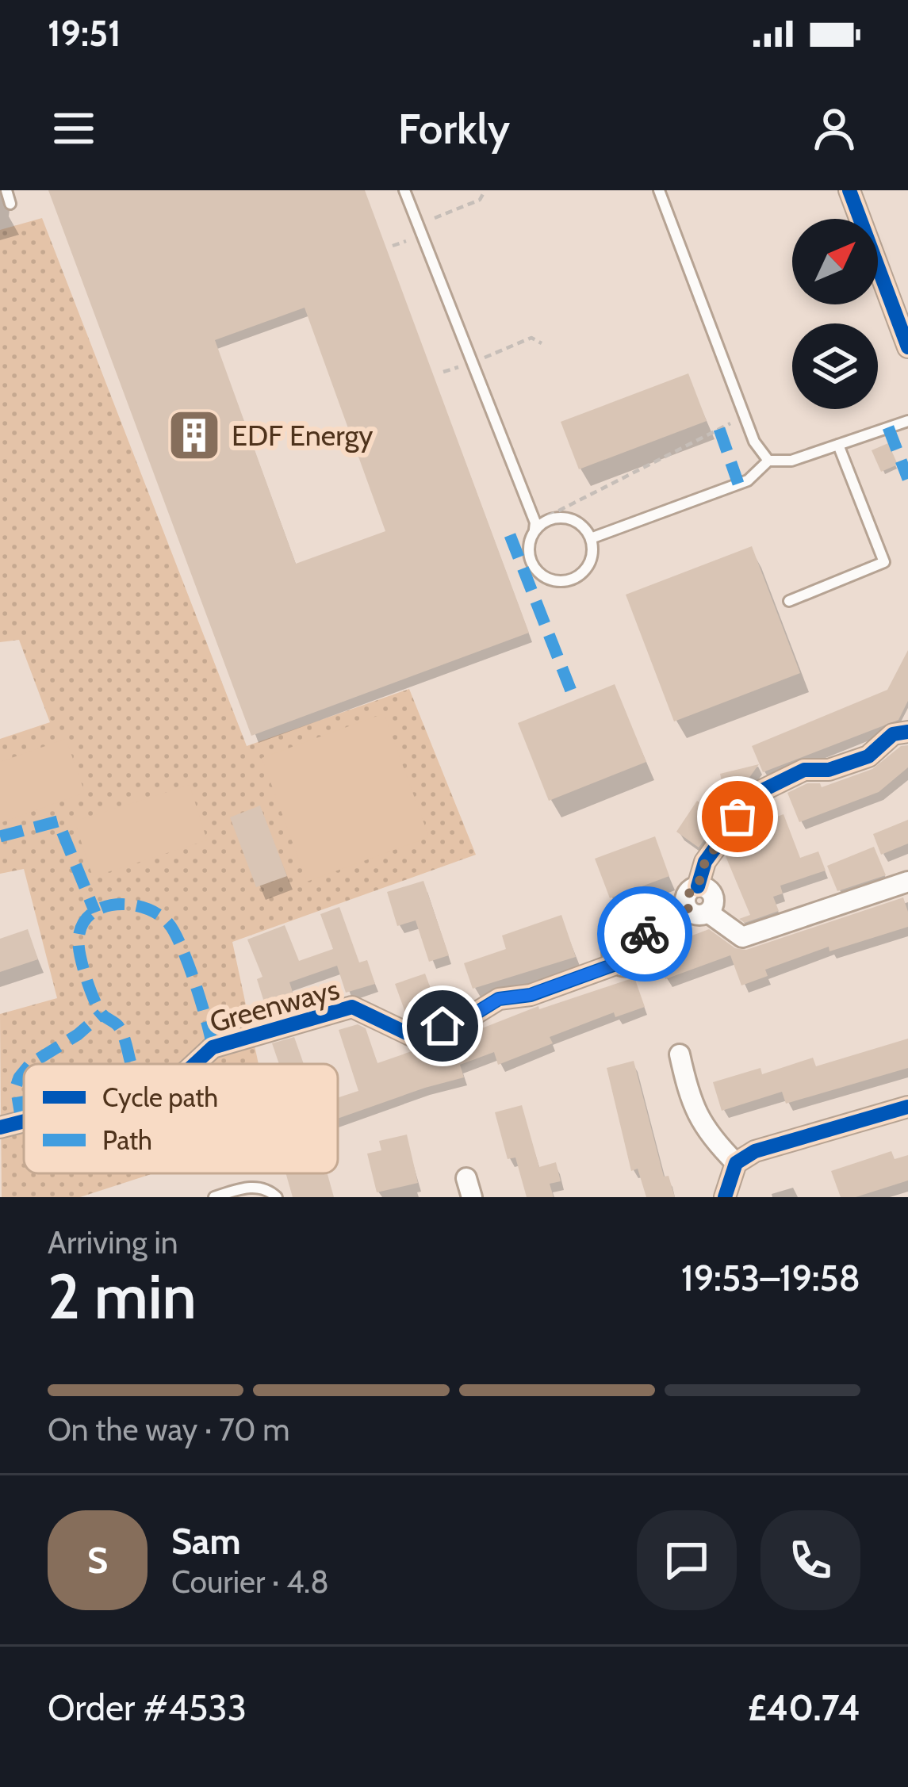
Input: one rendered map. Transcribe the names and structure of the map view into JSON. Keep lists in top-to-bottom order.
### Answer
{
  "streets": {
    "street": ["Greenways"]
  },
  "places": {
    "building": ["EDF Energy"]
  },
  "legend": ["Cycle path", "Path"],
  "north": "top right",
  "page": {
    "status": "19:51",
    "header": "Forkly",
    "heading": ["2 min", "Arriving in", "19:53–19:58"],
    "panel": [
      "Sam",
      "Courier · 4.8",
      "Order #4533",
      "£40.74"
    ],
    "bar": "On the way · 70 m",
    "round": "S"
  }
}
